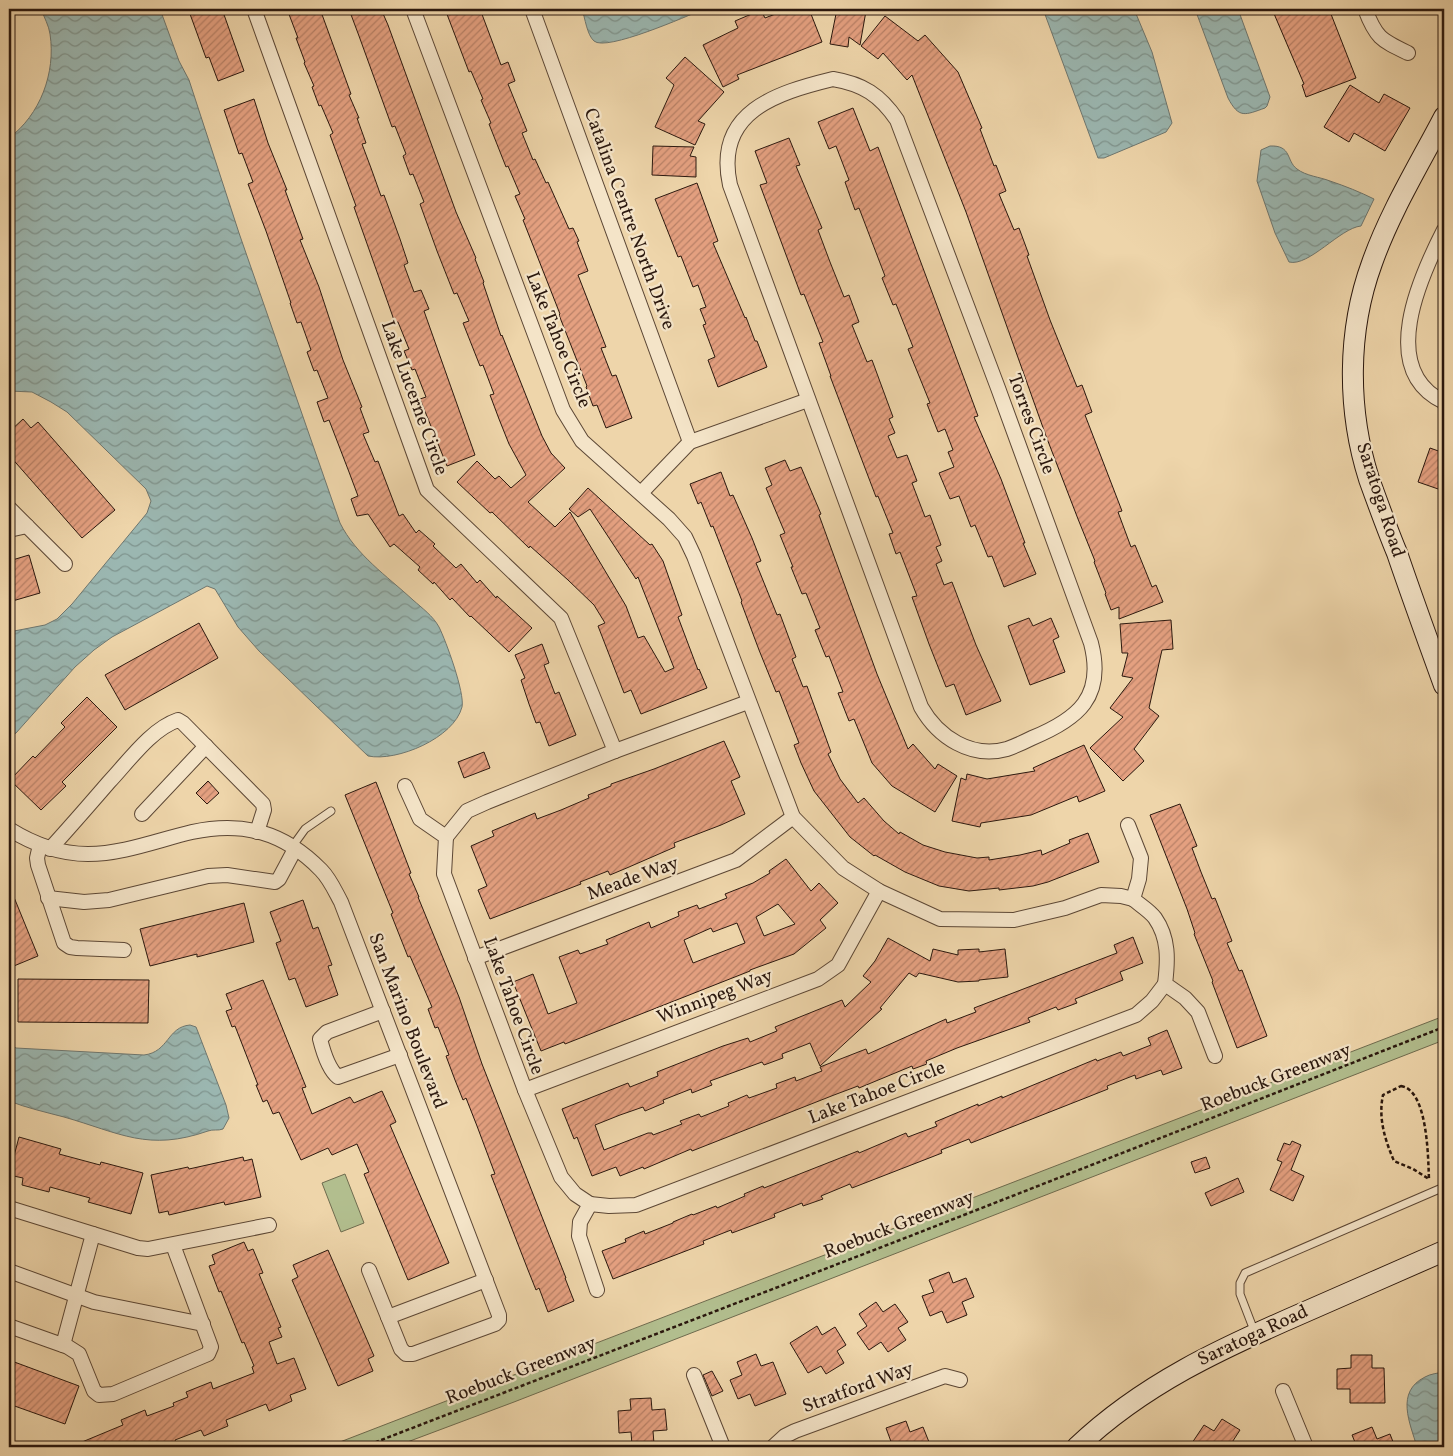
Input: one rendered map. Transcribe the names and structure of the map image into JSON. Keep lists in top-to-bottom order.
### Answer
{
  "streets": {
    "street": [
      "Catalina Centre North Drive",
      "Lake Tahoe Circle",
      "Lake Lucerne Circle",
      "Torres Circle",
      "Saratoga Road",
      "Meade Way",
      "Winnipeg Way",
      "San Marino Boulevard",
      "Stratford Way"
    ],
    "path": ["Roebuck Greenway"]
  },
  "crossings": [
    ["Lake Tahoe Circle", "Meade Way"],
    ["Lake Tahoe Circle", "Winnipeg Way"]
  ]
}
